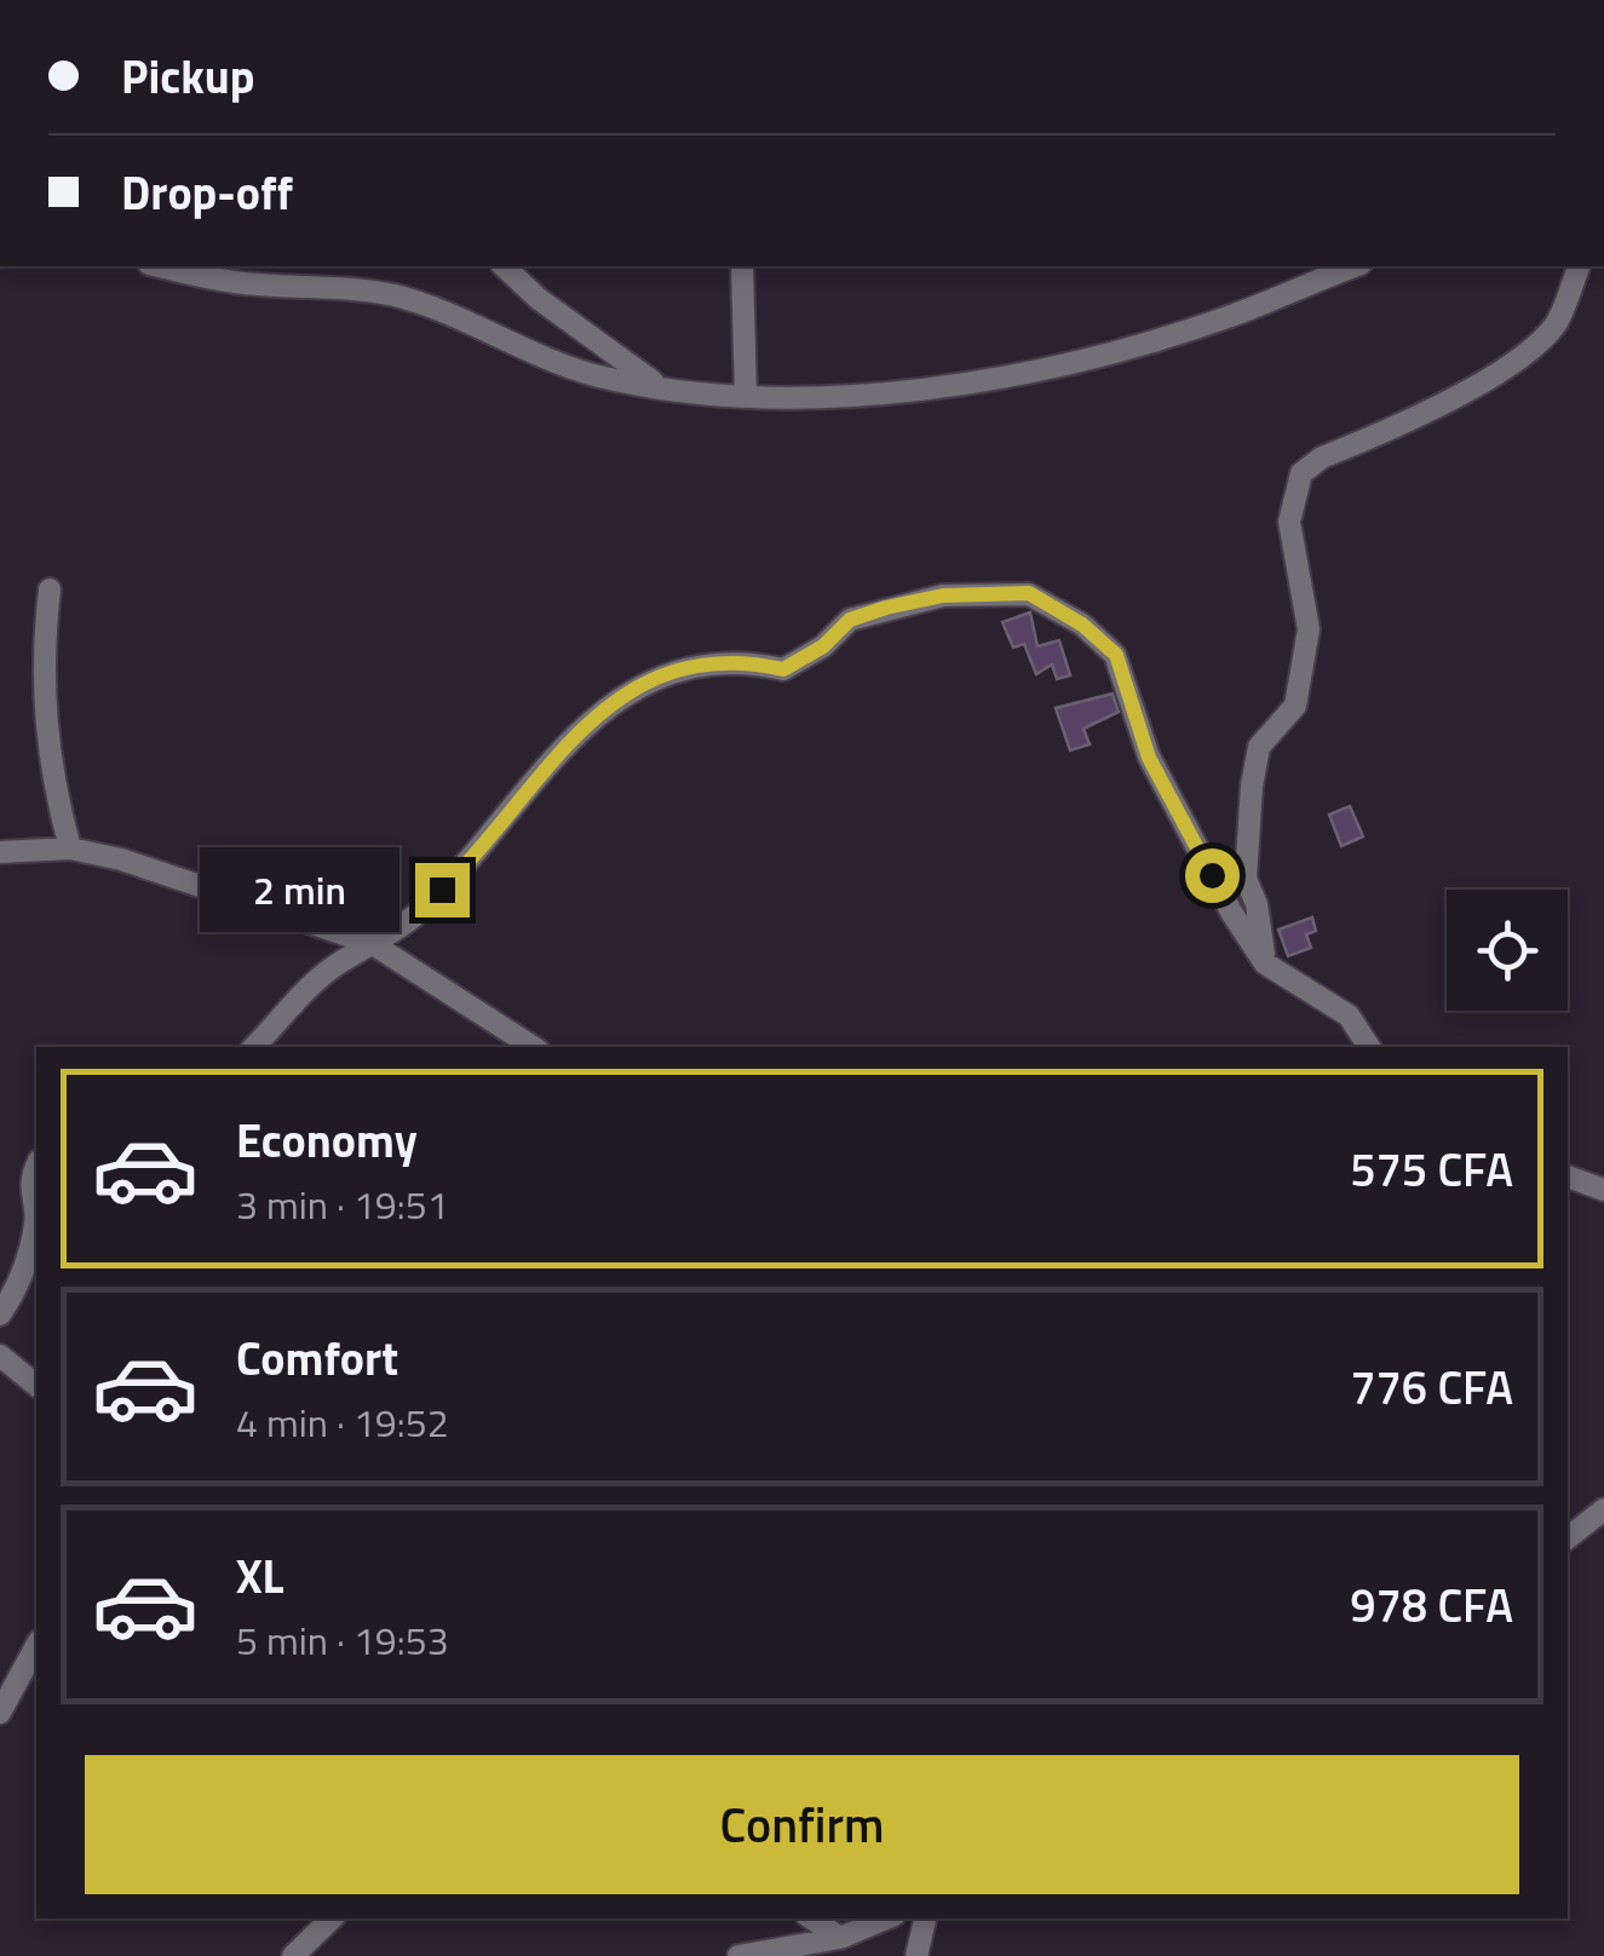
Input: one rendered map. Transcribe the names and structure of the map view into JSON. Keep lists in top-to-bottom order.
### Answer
{
  "page": {
    "banner": ["Pickup", "Drop-off"],
    "bubble": "2 min",
    "list": [
      {
        "name": "Economy",
        "note": "3 min · 19:51",
        "value": "575 CFA"
      },
      {
        "name": "Comfort",
        "note": "4 min · 19:52",
        "value": "776 CFA"
      },
      {
        "name": "XL",
        "note": "5 min · 19:53",
        "value": "978 CFA"
      }
    ],
    "buttons": "Confirm"
  }
}
